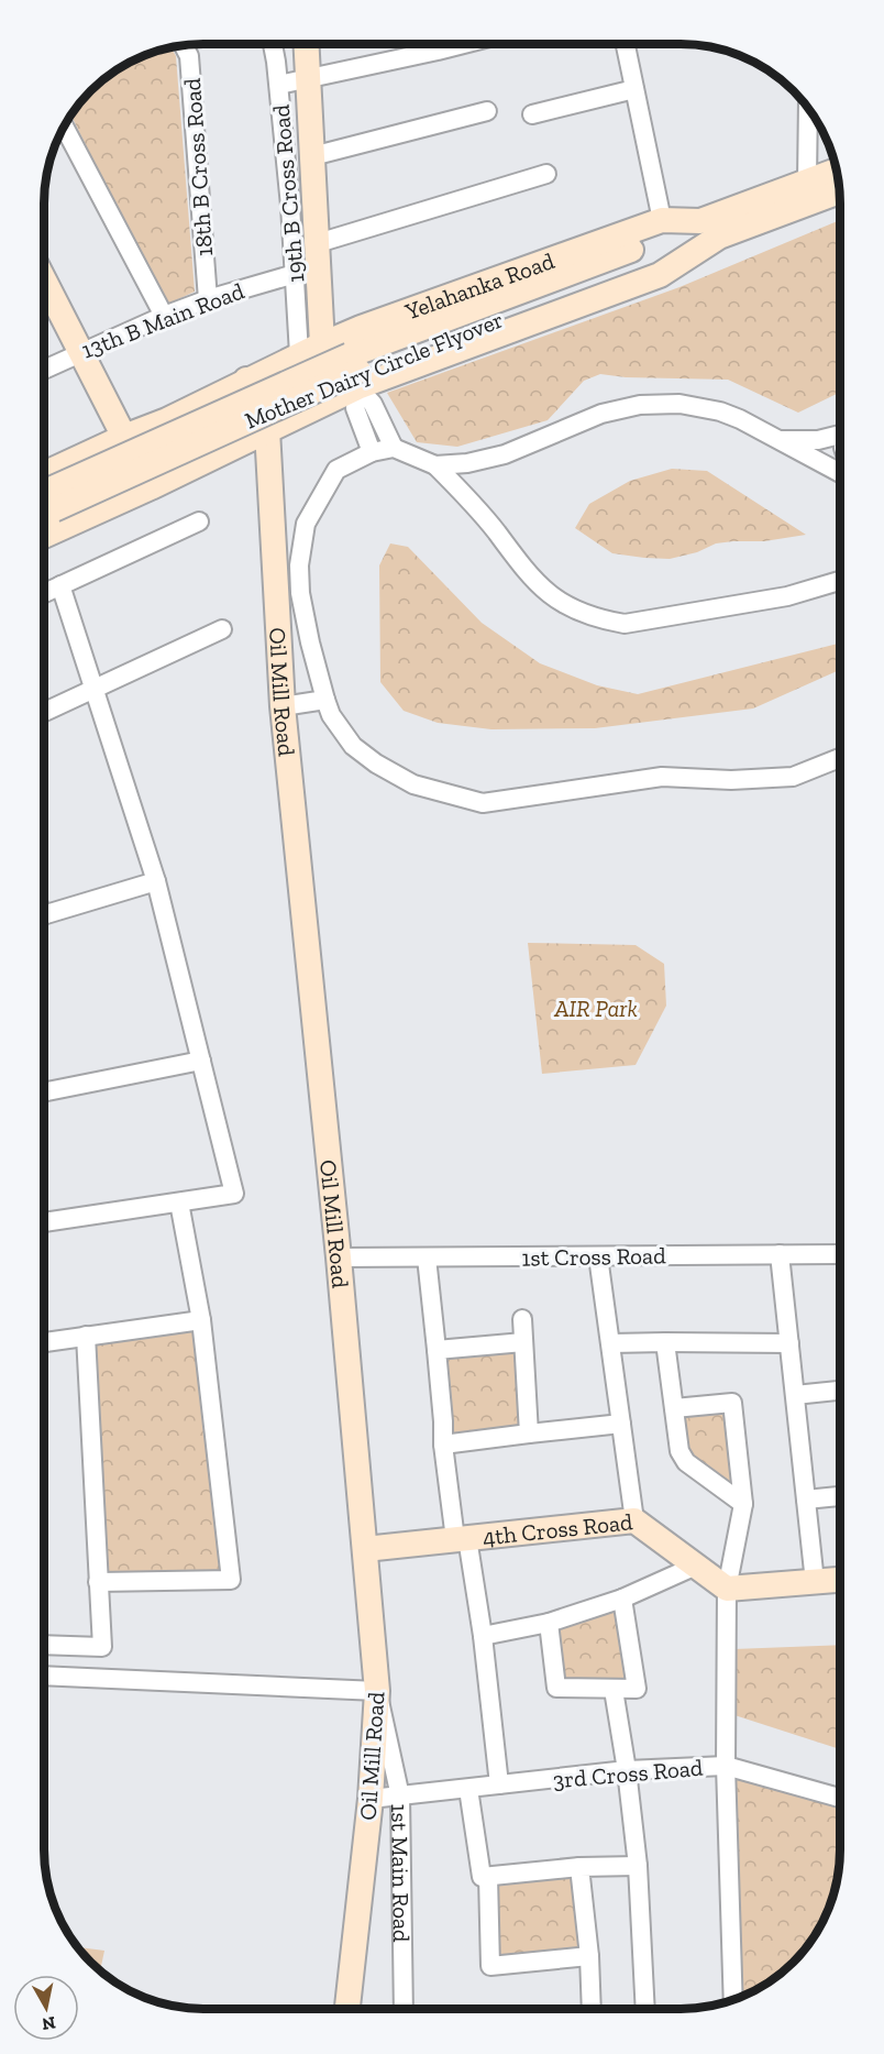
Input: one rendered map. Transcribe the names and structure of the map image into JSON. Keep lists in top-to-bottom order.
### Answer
{
  "streets": {
    "main road": [
      "Yelahanka Road",
      "Mother Dairy Circle Flyover",
      "Oil Mill Road",
      "4th Cross Road"
    ],
    "street": [
      "18th B Cross Road",
      "19th B Cross Road",
      "13th B Main Road",
      "1st Cross Road",
      "3rd Cross Road",
      "1st Main Road"
    ]
  },
  "crossings": [
    ["18th B Cross Road", "13th B Main Road"],
    ["19th B Cross Road", "Yelahanka Road"],
    ["19th B Cross Road", "13th B Main Road"],
    ["Yelahanka Road", "Mother Dairy Circle Flyover"],
    ["Yelahanka Road", "Oil Mill Road"],
    ["Oil Mill Road", "1st Cross Road"],
    ["Oil Mill Road", "4th Cross Road"],
    ["Oil Mill Road", "3rd Cross Road"],
    ["Oil Mill Road", "1st Main Road"],
    ["3rd Cross Road", "1st Main Road"]
  ],
  "parks": ["AIR Park"],
  "north": "bottom"
}
